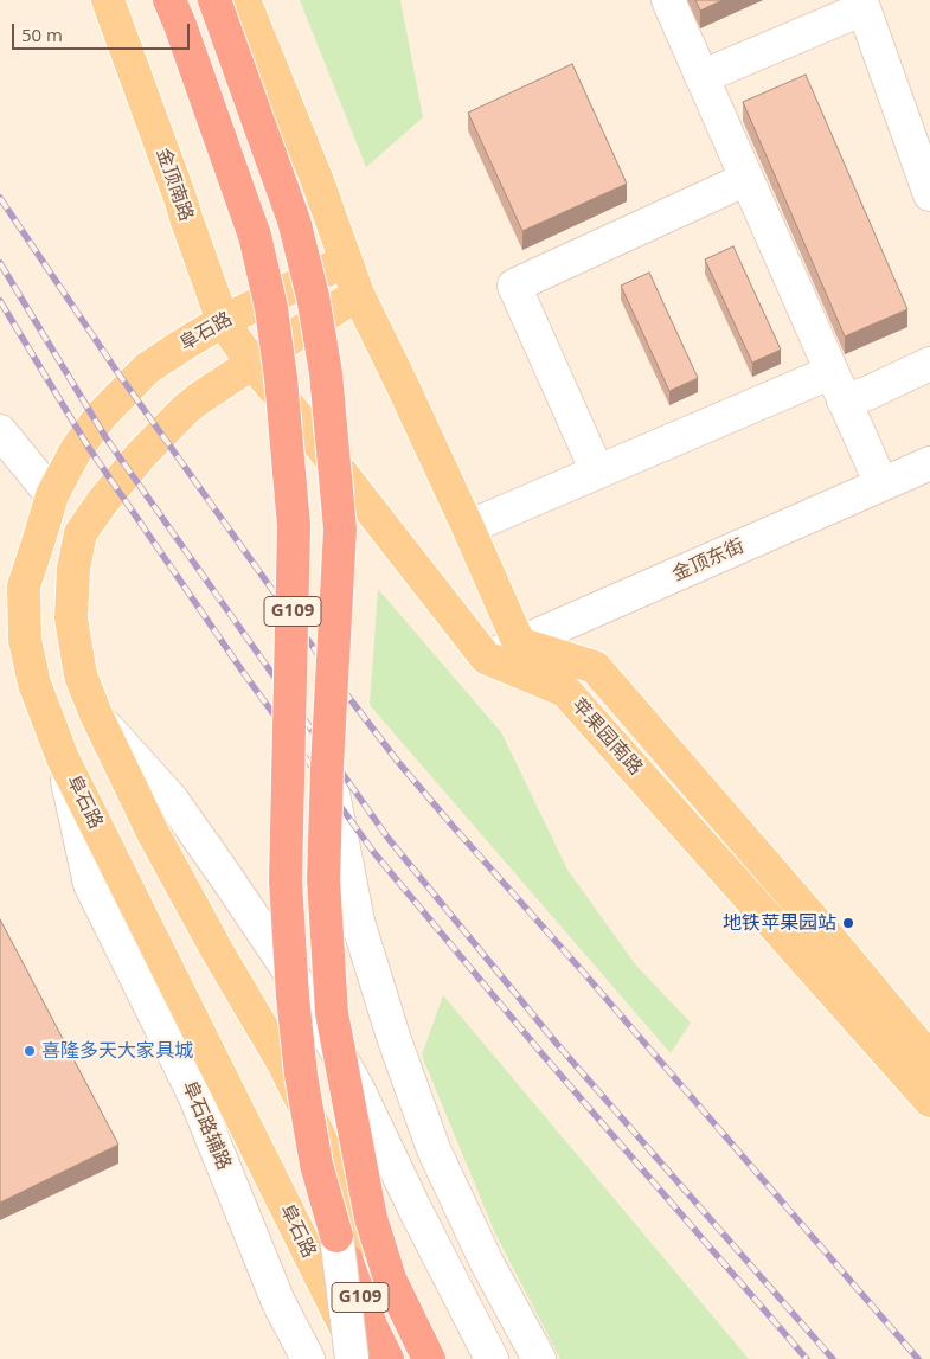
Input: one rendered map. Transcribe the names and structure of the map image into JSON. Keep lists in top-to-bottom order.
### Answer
{
  "streets": {
    "highway": ["阜石路", "G109"],
    "main road": ["金顶南路", "苹果园南路"],
    "street": ["金顶东街", "阜石路辅路"]
  },
  "crossings": [
    ["金顶南路", "阜石路"],
    ["金顶南路", "苹果园南路"],
    ["阜石路", "阜石路辅路"],
    ["金顶东街", "苹果园南路"]
  ],
  "places": ["地铁苹果园站", "喜隆多天大家具城"],
  "scale_bar": "50 m"
}
